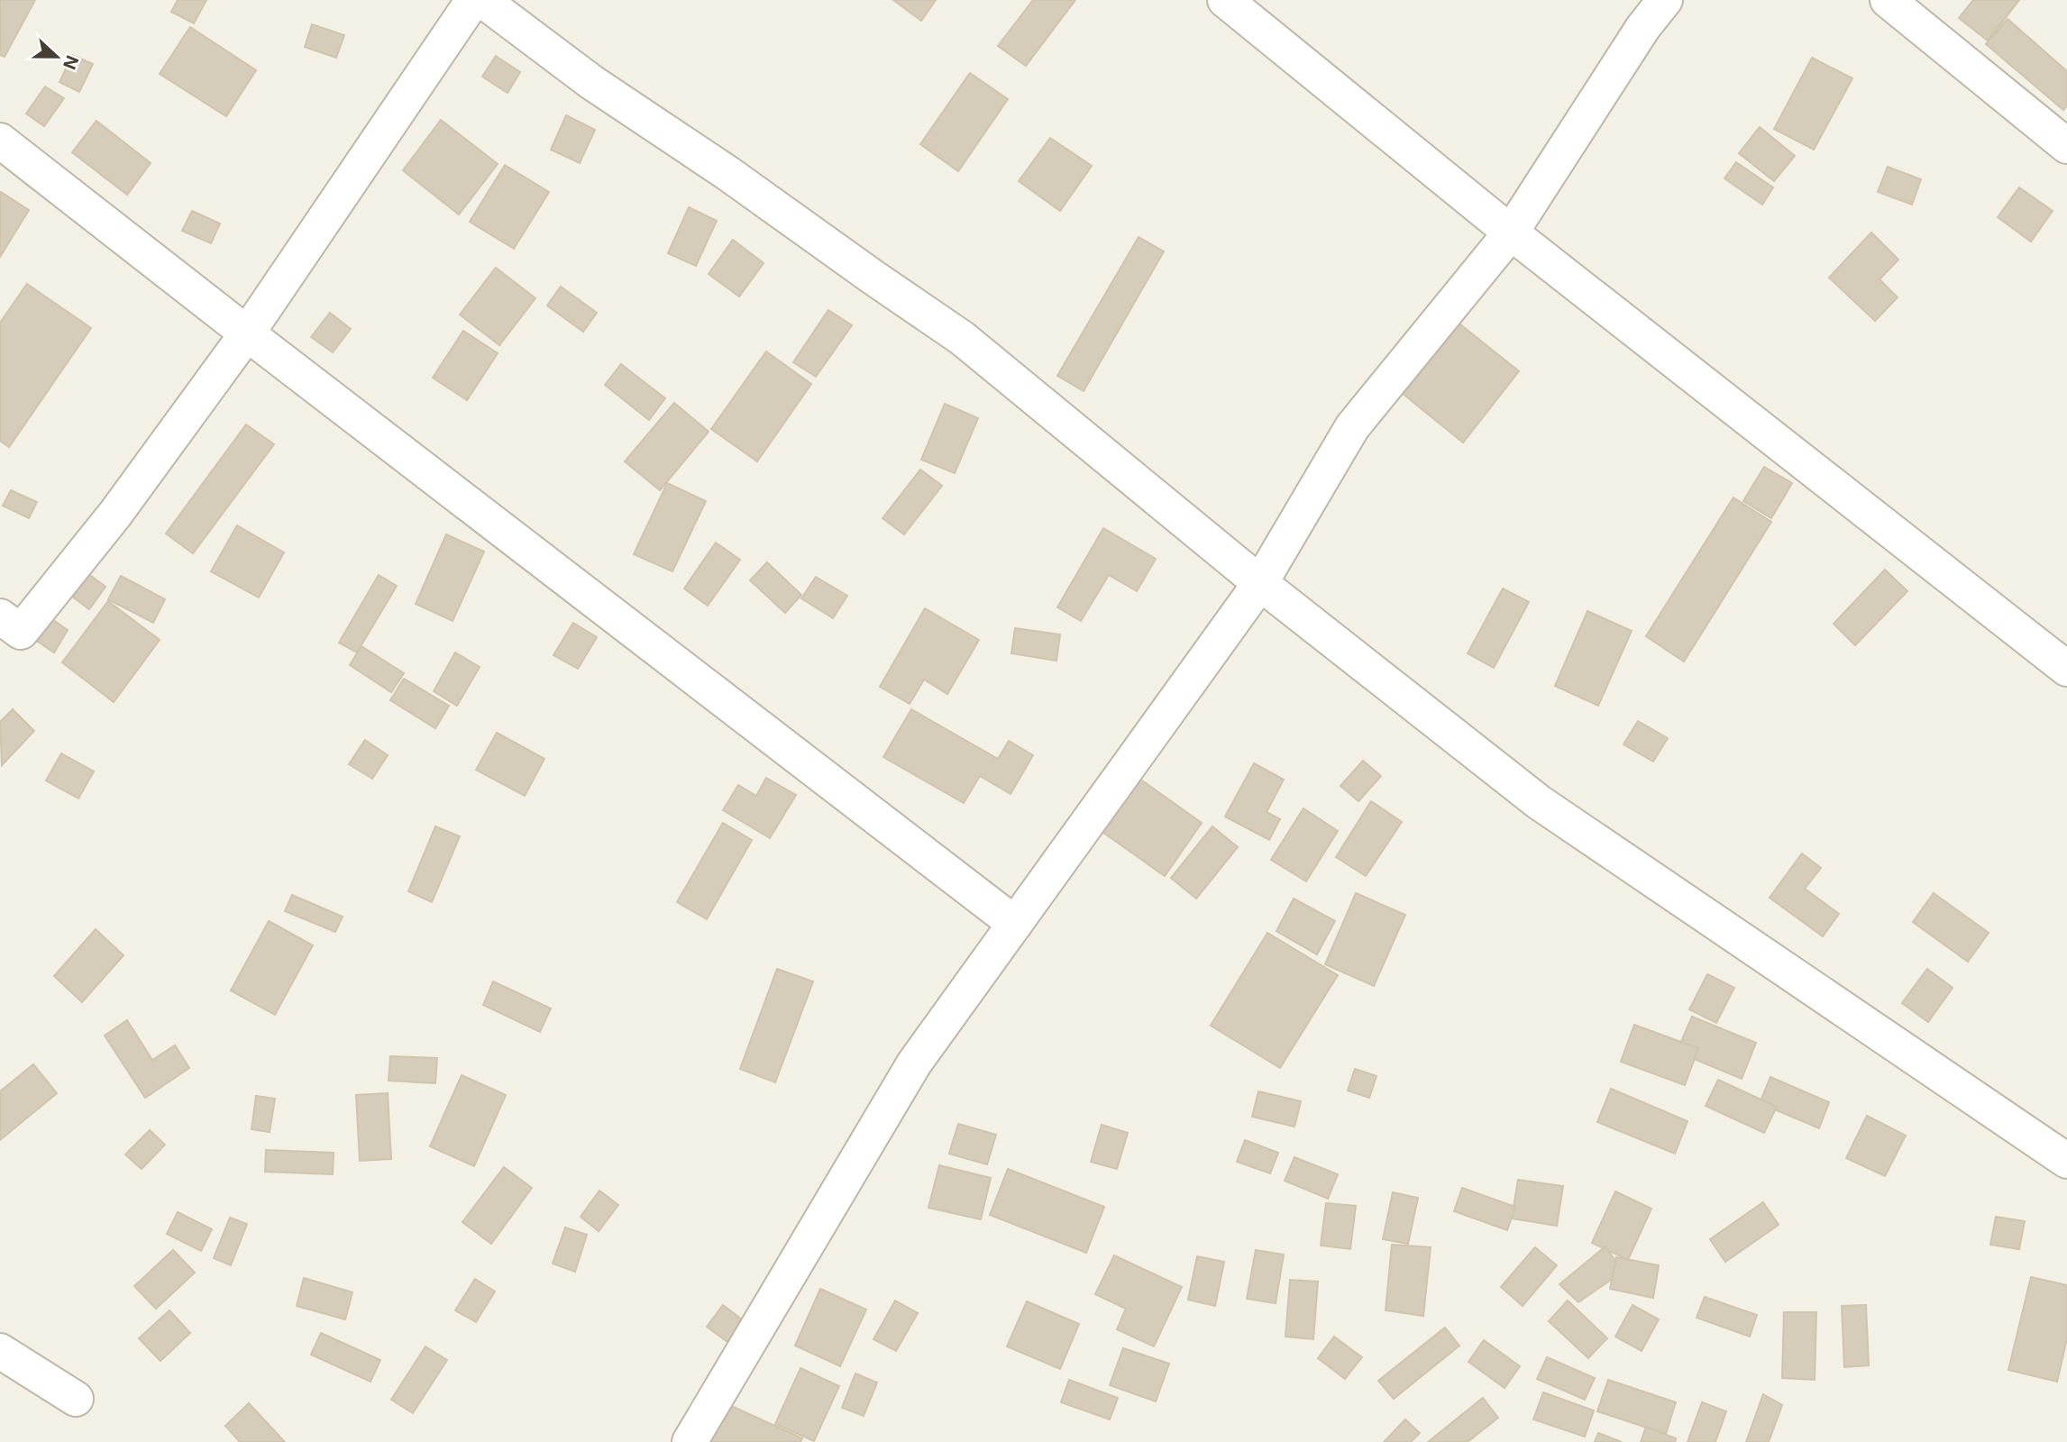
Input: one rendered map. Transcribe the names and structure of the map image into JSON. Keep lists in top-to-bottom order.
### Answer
{
  "north": "right"
}
